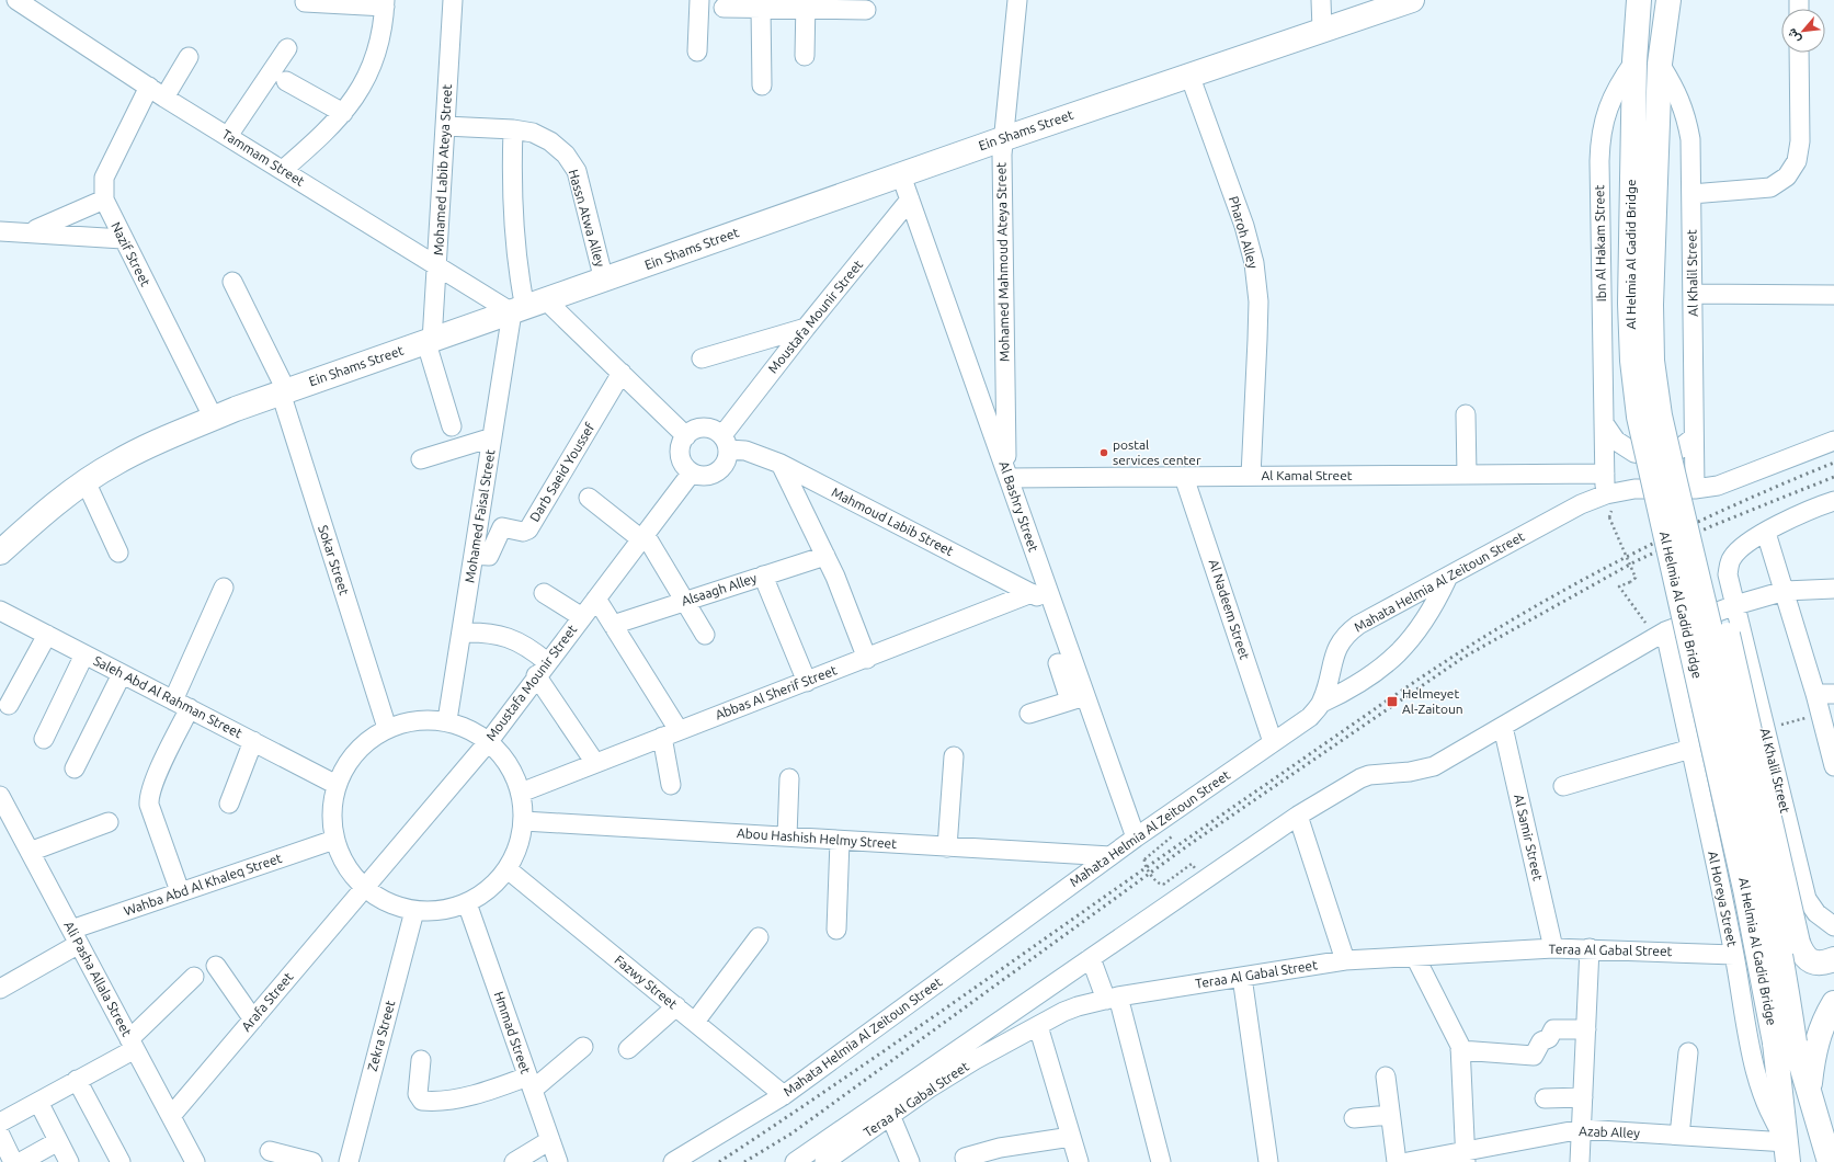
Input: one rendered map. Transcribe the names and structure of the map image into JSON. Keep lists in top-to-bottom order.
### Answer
{
  "streets": {
    "main road": ["Ein Shams Street", "Al Helmia Al Gadid Bridge"],
    "street": [
      "Tammam Street",
      "Mohamed Labib Ateya Street",
      "Hassn Atwa Alley",
      "Pharoh Alley",
      "Ibn Al Hakam Street",
      "Nazif Street",
      "Mohamed Mahmoud Ateya Street",
      "Al Khalil Street",
      "Moustafa Mounir Street",
      "Darb Saeid Youssef",
      "Al Kamal Street",
      "Al Bashry Street",
      "Mohamed Faisal Street",
      "Mahmoud Labib Street",
      "Sokar Street",
      "Mahata Helmia Al Zeitoun Street",
      "Alsaagh Alley",
      "Al Nadeem Street",
      "Abbas Al Sherif Street",
      "Saleh Abd Al Rahman Street",
      "Al Samir Street",
      "Abou Hashish Helmy Street",
      "Wahba Abd Al Khaleq Street",
      "Al Horeya Street",
      "Teraa Al Gabal Street",
      "Ali Pasha Allala Street",
      "Fazwy Street",
      "Arafa Street",
      "Hmmad Street",
      "Zekra Street",
      "Azab Alley"
    ]
  },
  "crossings": [
    ["Ein Shams Street", "Tammam Street"],
    ["Ein Shams Street", "Mohamed Labib Ateya Street"],
    ["Ein Shams Street", "Hassn Atwa Alley"],
    ["Ein Shams Street", "Pharoh Alley"],
    ["Ein Shams Street", "Nazif Street"],
    ["Ein Shams Street", "Mohamed Mahmoud Ateya Street"],
    ["Ein Shams Street", "Al Bashry Street"],
    ["Ein Shams Street", "Mohamed Faisal Street"],
    ["Ein Shams Street", "Sokar Street"],
    ["Tammam Street", "Mohamed Labib Ateya Street"],
    ["Tammam Street", "Nazif Street"],
    ["Tammam Street", "Mohamed Faisal Street"],
    ["Mohamed Labib Ateya Street", "Hassn Atwa Alley"],
    ["Hassn Atwa Alley", "Mohamed Faisal Street"],
    ["Pharoh Alley", "Al Kamal Street"],
    ["Ibn Al Hakam Street", "Al Helmia Al Gadid Bridge"],
    ["Ibn Al Hakam Street", "Al Kamal Street"],
    ["Ibn Al Hakam Street", "Mahata Helmia Al Zeitoun Street"],
    ["Al Helmia Al Gadid Bridge", "Al Khalil Street"],
    ["Al Helmia Al Gadid Bridge", "Al Horeya Street"],
    ["Al Helmia Al Gadid Bridge", "Azab Alley"],
    ["Mohamed Mahmoud Ateya Street", "Al Kamal Street"],
    ["Mohamed Mahmoud Ateya Street", "Al Bashry Street"],
    ["Al Khalil Street", "Mahata Helmia Al Zeitoun Street"],
    ["Moustafa Mounir Street", "Al Bashry Street"],
    ["Moustafa Mounir Street", "Mahmoud Labib Street"],
    ["Moustafa Mounir Street", "Arafa Street"],
    ["Darb Saeid Youssef", "Mohamed Faisal Street"],
    ["Al Kamal Street", "Al Bashry Street"],
    ["Al Kamal Street", "Al Nadeem Street"],
    ["Al Bashry Street", "Mahmoud Labib Street"],
    ["Al Bashry Street", "Mahata Helmia Al Zeitoun Street"],
    ["Mahmoud Labib Street", "Abbas Al Sherif Street"],
    ["Mahata Helmia Al Zeitoun Street", "Al Nadeem Street"],
    ["Mahata Helmia Al Zeitoun Street", "Abou Hashish Helmy Street"],
    ["Mahata Helmia Al Zeitoun Street", "Fazwy Street"],
    ["Al Samir Street", "Teraa Al Gabal Street"],
    ["Wahba Abd Al Khaleq Street", "Ali Pasha Allala Street"],
    ["Al Horeya Street", "Teraa Al Gabal Street"],
    ["Al Horeya Street", "Azab Alley"],
    ["Ali Pasha Allala Street", "Arafa Street"]
  ],
  "places": {
    "other": ["postal services center"],
    "transit": ["Helmeyet Al-Zaitoun"]
  },
  "north": "bottom left"
}
